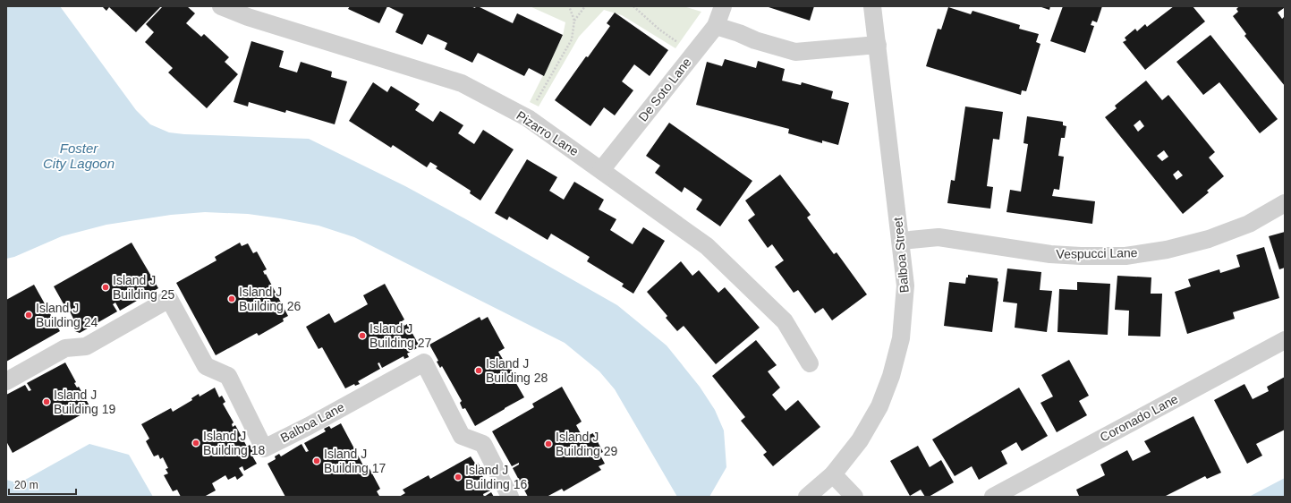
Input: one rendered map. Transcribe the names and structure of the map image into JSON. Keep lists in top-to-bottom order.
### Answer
{
  "streets": {
    "street": [
      "De Soto Lane",
      "Pizarro Lane",
      "Vespucci Lane",
      "Balboa Street",
      "Coronado Lane",
      "Balboa Lane"
    ]
  },
  "crossings": [
    ["De Soto Lane", "Pizarro Lane"],
    ["Vespucci Lane", "Balboa Street"]
  ],
  "water": ["Foster City Lagoon"],
  "places": [
    "Island J Building 25",
    "Island J Building 26",
    "Island J Building 24",
    "Island J Building 27",
    "Island J Building 28",
    "Island J Building 19",
    "Island J Building 18",
    "Island J Building 29",
    "Island J Building 17",
    "Island J Building 16"
  ],
  "scale_bar": "20 m"
}
